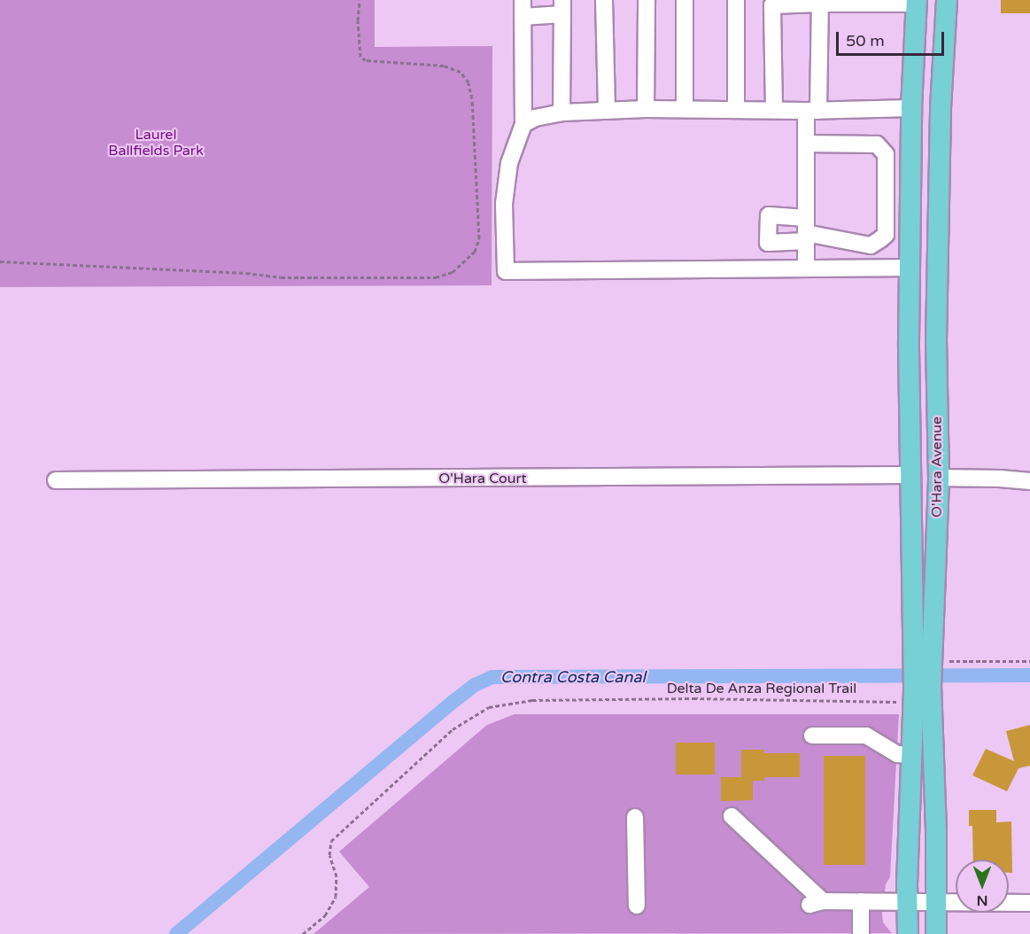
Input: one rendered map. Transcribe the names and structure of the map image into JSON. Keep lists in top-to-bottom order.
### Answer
{
  "streets": {
    "main road": ["O'Hara Avenue"],
    "street": ["O'Hara Court"],
    "path": ["Delta De Anza Regional Trail"]
  },
  "crossings": [
    ["O'Hara Avenue", "O'Hara Court"],
    ["O'Hara Avenue", "Delta De Anza Regional Trail"]
  ],
  "water": ["Contra Costa Canal"],
  "parks": ["Laurel Ballfields Park"],
  "scale_bar": "50 m",
  "north": "bottom"
}
